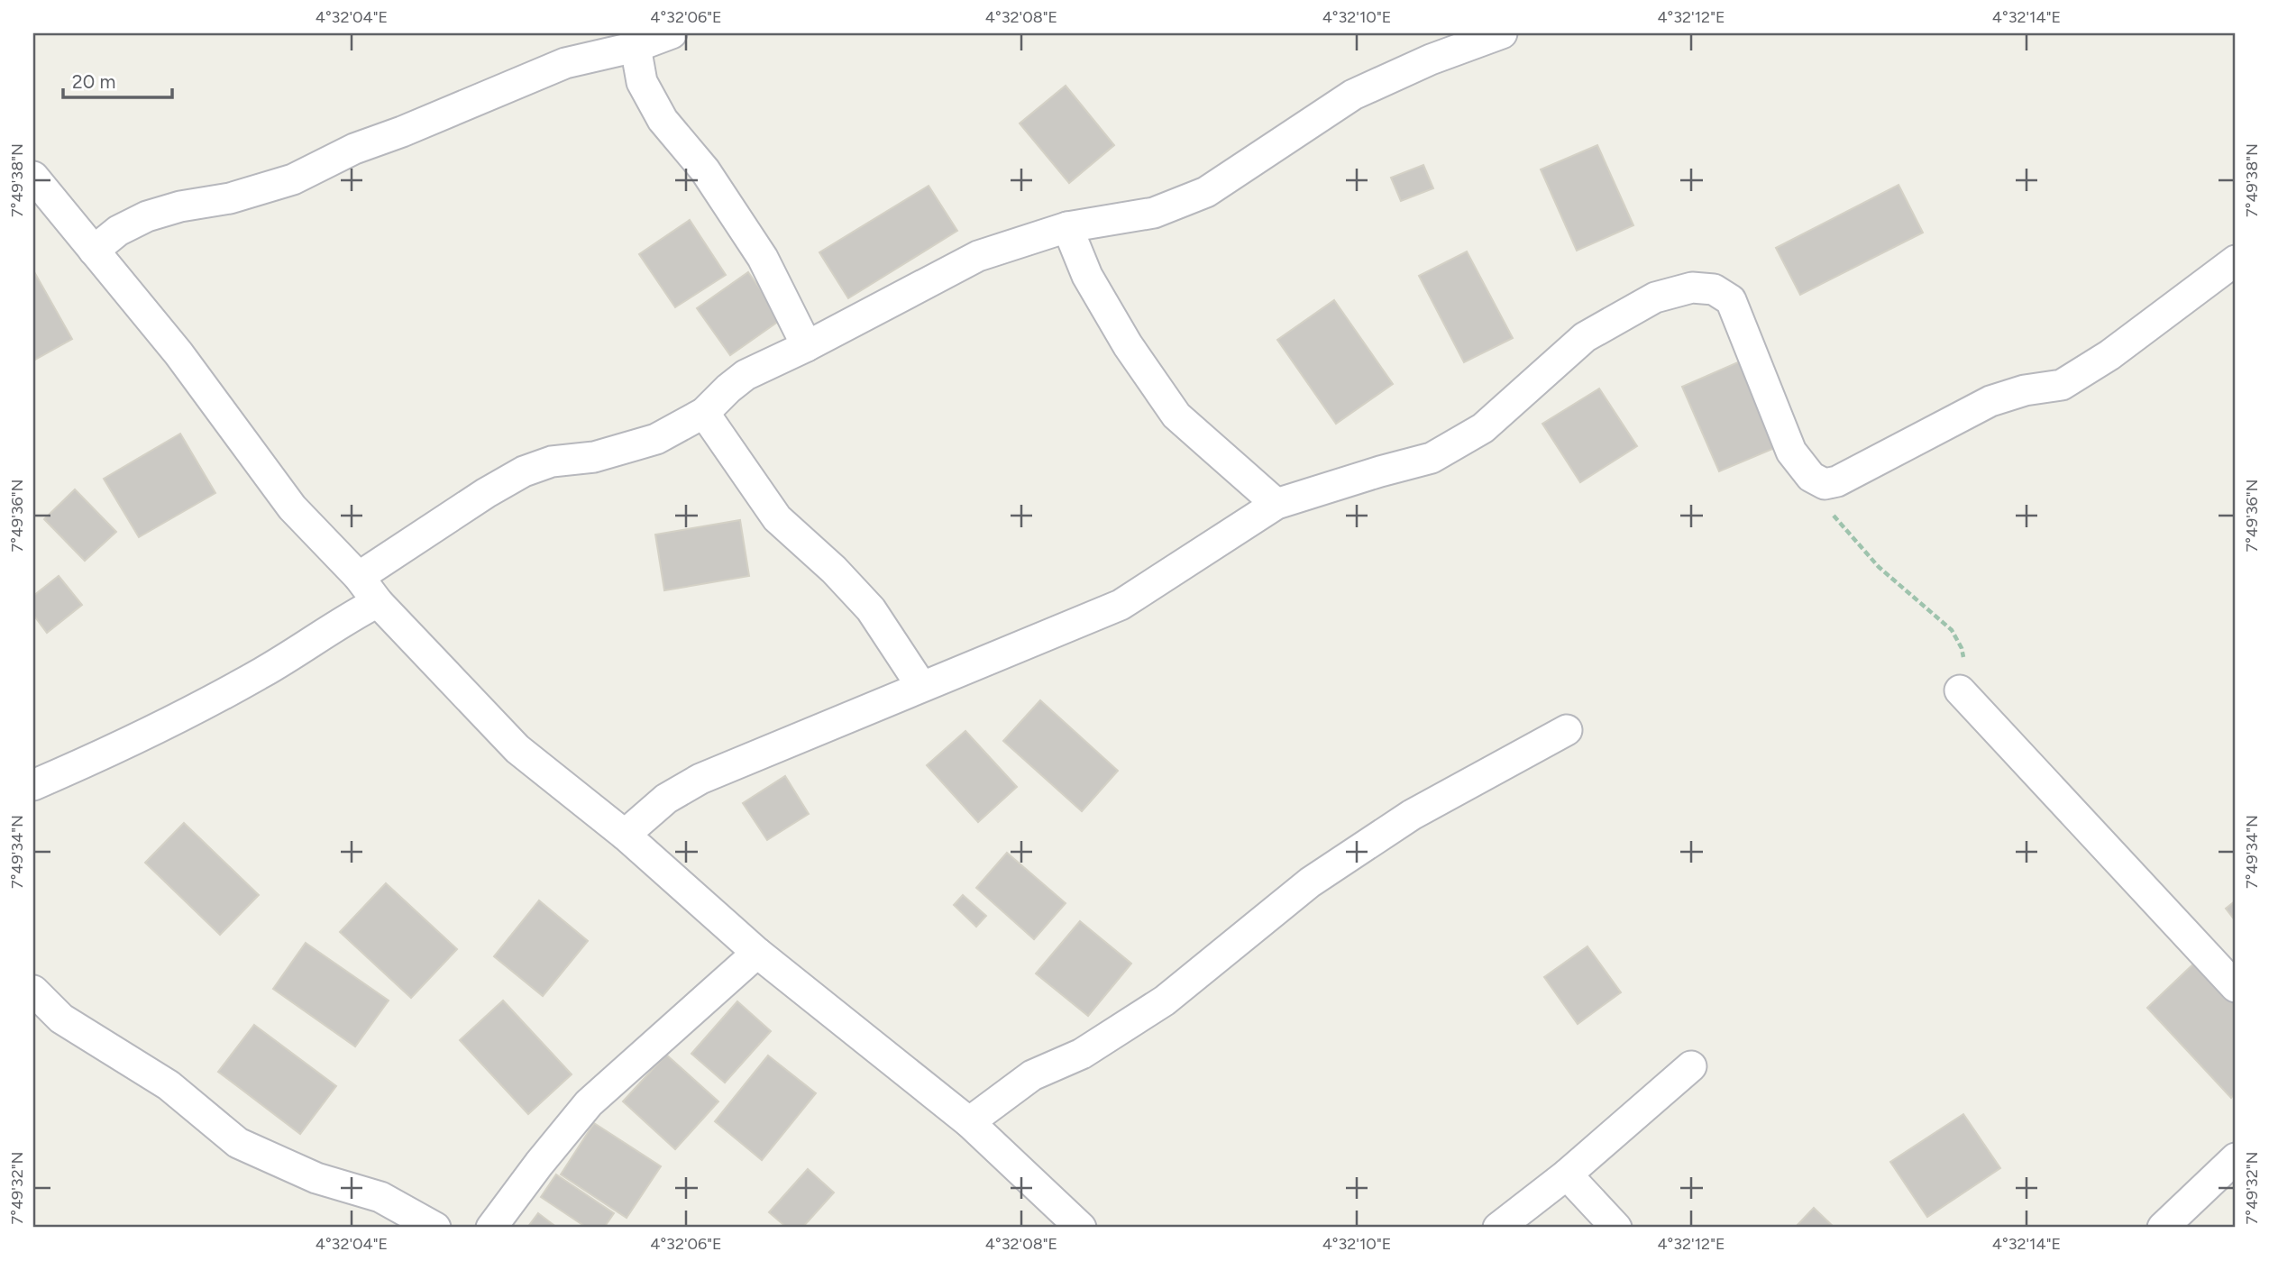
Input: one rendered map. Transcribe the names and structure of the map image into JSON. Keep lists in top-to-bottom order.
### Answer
{
  "scale_bar": "20 m",
  "coordinates": [
    "4°32'04\"E",
    "4°32'06\"E",
    "4°32'08\"E",
    "4°32'10\"E",
    "4°32'12\"E",
    "4°32'14\"E",
    "7°49'38\"N",
    "7°49'36\"N",
    "7°49'34\"N",
    "7°49'32\"N"
  ]
}
